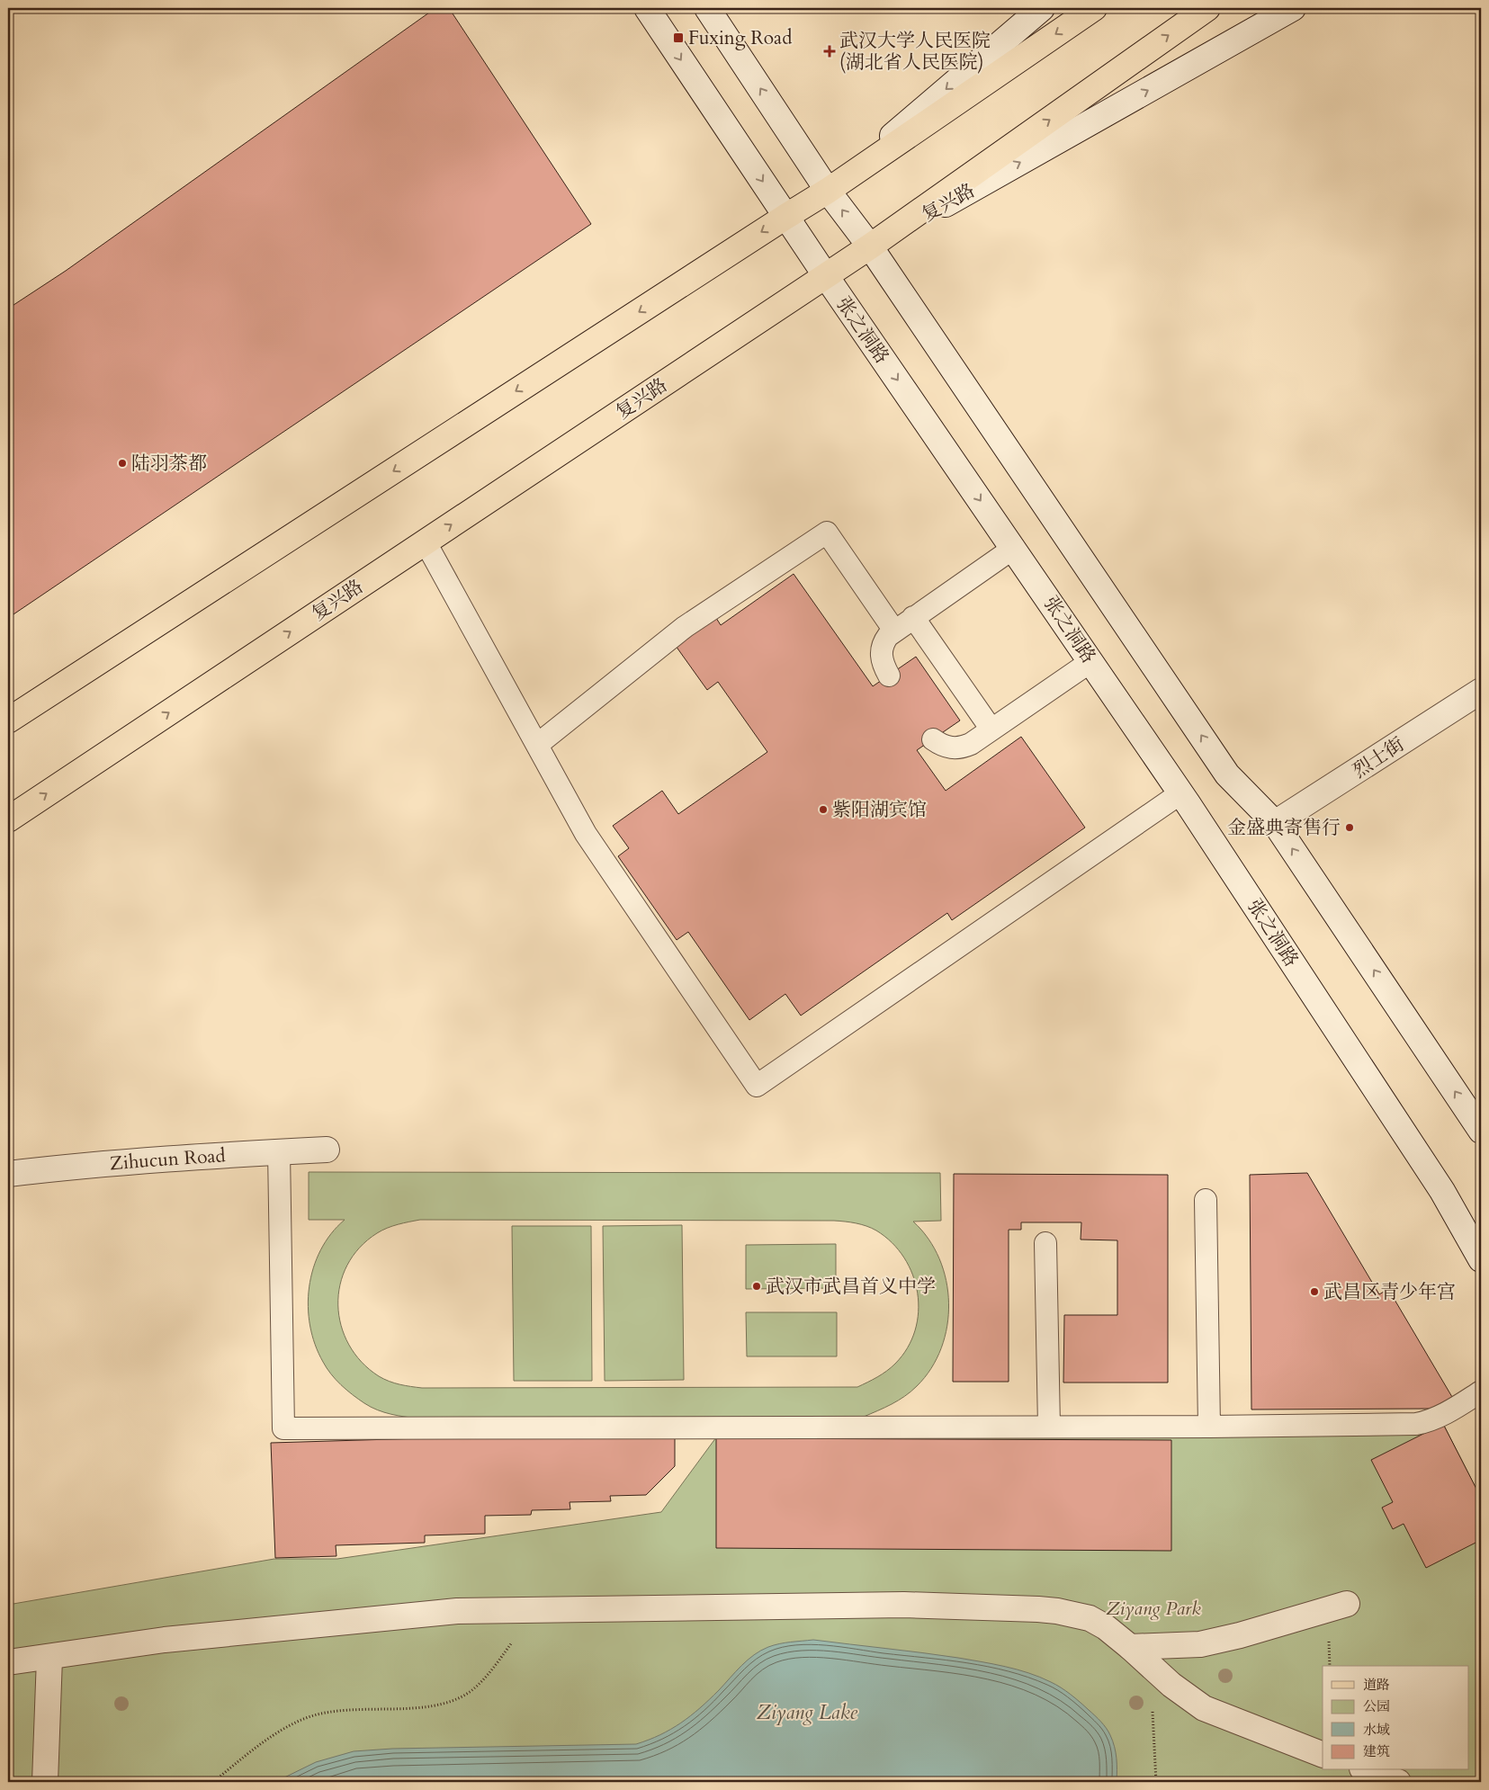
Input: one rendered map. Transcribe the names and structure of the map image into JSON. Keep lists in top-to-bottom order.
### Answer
{
  "streets": {
    "main road": [
      "复兴路",
      "张之洞路",
      "烈士街",
      "Zihucun Road"
    ]
  },
  "crossings": [
    ["复兴路", "张之洞路"]
  ],
  "water": ["Ziyang Lake"],
  "parks": ["Ziyang Park"],
  "places": {
    "transit": ["Fuxing Road"],
    "health": ["武汉大学人民医院 (湖北省人民医院)"],
    "other": [
      "陆羽茶都",
      "紫阳湖宾馆",
      "金盛典寄售行",
      "武汉市武昌首义中学",
      "武昌区青少年宫"
    ]
  },
  "legend": [
    "道路",
    "公园",
    "水域",
    "建筑"
  ]
}
